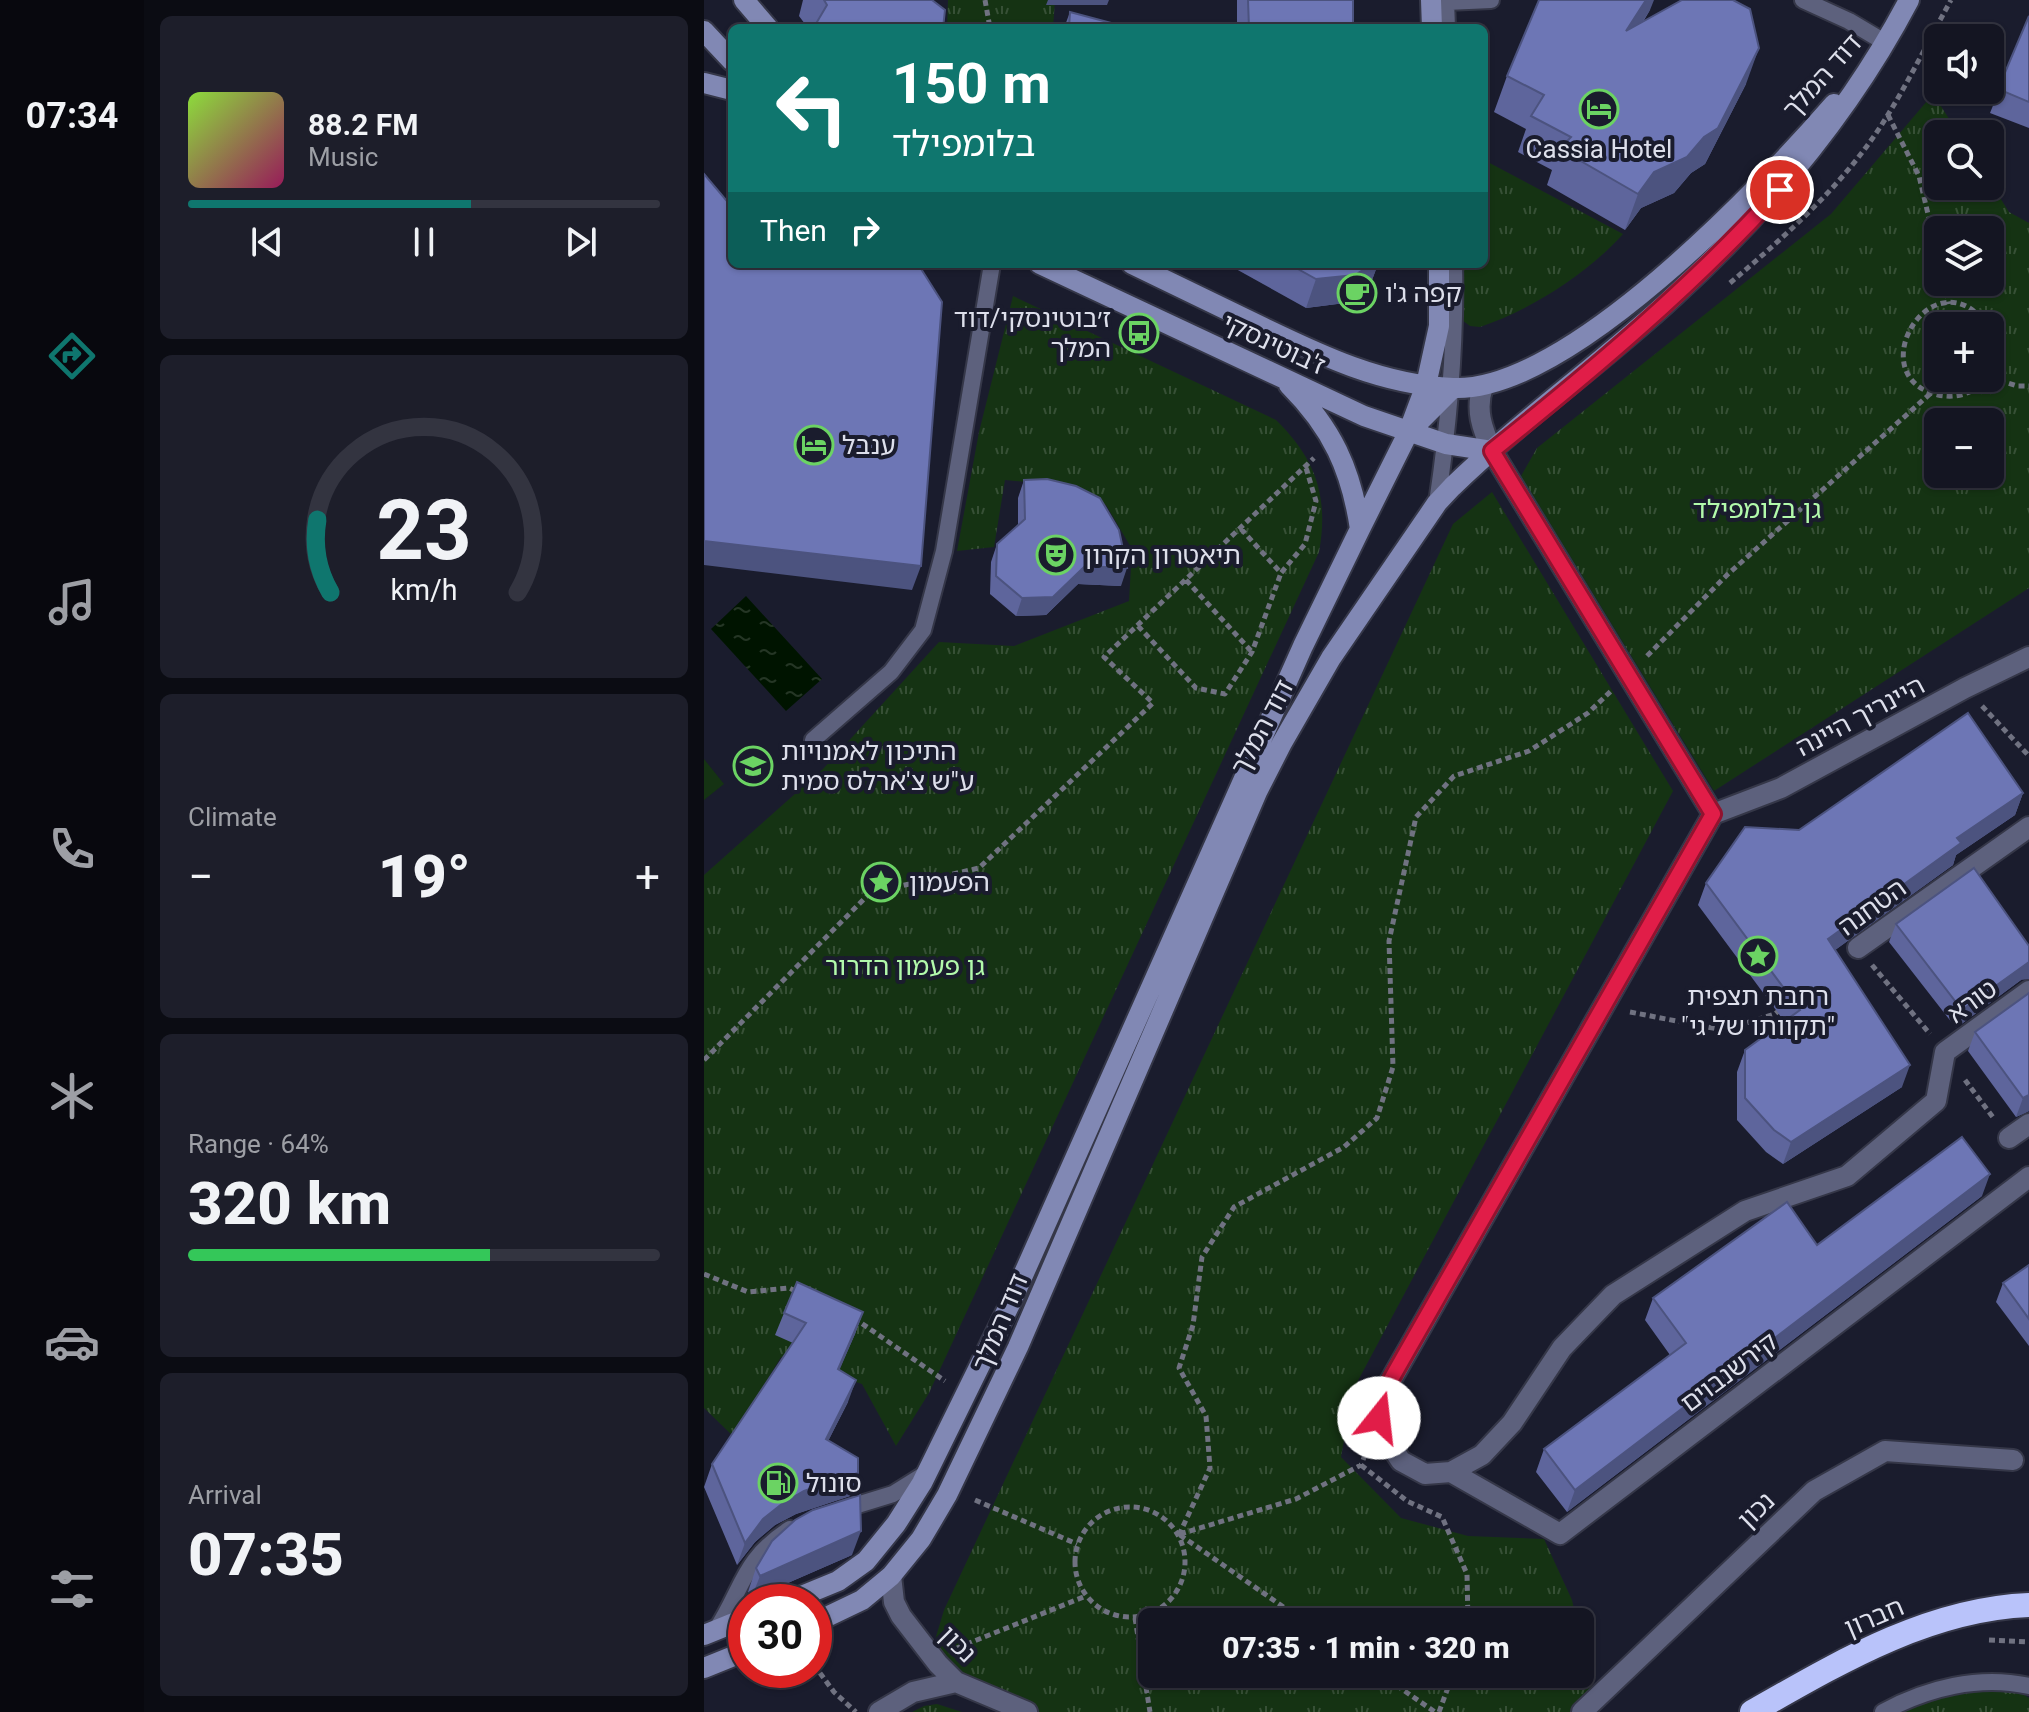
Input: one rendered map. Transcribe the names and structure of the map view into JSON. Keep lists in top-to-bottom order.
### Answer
{
  "streets": {
    "highway": ["חברון"],
    "street": [
      "דוד המלך",
      "ז'בוטינסקי",
      "היינריך היינה",
      "הטחנה",
      "טורא",
      "קירשנבוים",
      "נכון"
    ]
  },
  "crossings": [
    ["דוד המלך", "ז'בוטינסקי"],
    ["דוד המלך", "נכון"]
  ],
  "parks": ["גן בלומפילד", "גן פעמון הדרור"],
  "places": {
    "hotel": ["Cassia Hotel", "ענבל"],
    "cafe": ["קפה ג'ו"],
    "bus stop": ["ז׳בוטינסקי/דוד המלך"],
    "theatre": ["תיאטרון הקרון"],
    "school or university": ["התיכון לאמנויות ע\"ש צ'ארלס סמית"],
    "place": ["הפעמון", "רחבת תצפית \"תקוותו של גי\""],
    "fuel station": ["סונול"]
  },
  "page": {
    "tabs": "07:34",
    "map_buttons": ["+", "−"],
    "turn": ["150 m", "בלומפילד"],
    "song": ["88.2 FM", "Music"],
    "then": "Then",
    "tile": [
      "Climate",
      ["Range · 64%", "320 km"],
      ["Arrival", "07:35"]
    ],
    "heat": ["−", "19°", "+"],
    "limit": "30",
    "trip": "07:35 · 1 min · 320 m",
    "gauge": ["23", "km/h"]
  }
}
